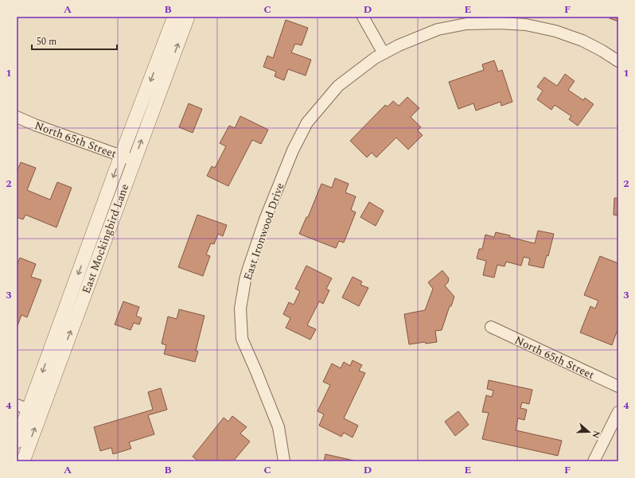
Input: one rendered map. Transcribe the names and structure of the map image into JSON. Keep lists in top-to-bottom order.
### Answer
{
  "streets": {
    "street": ["North 65th Street", "East Ironwood Drive", "East Mockingbird Lane"]
  },
  "crossings": [
    ["North 65th Street", "East Mockingbird Lane"]
  ],
  "scale_bar": "50 m",
  "north": "right",
  "grid": {
    "columns": [
      "A",
      "B",
      "C",
      "D",
      "E",
      "F"
    ],
    "rows": [
      "1",
      "2",
      "3",
      "4"
    ]
  }
}
